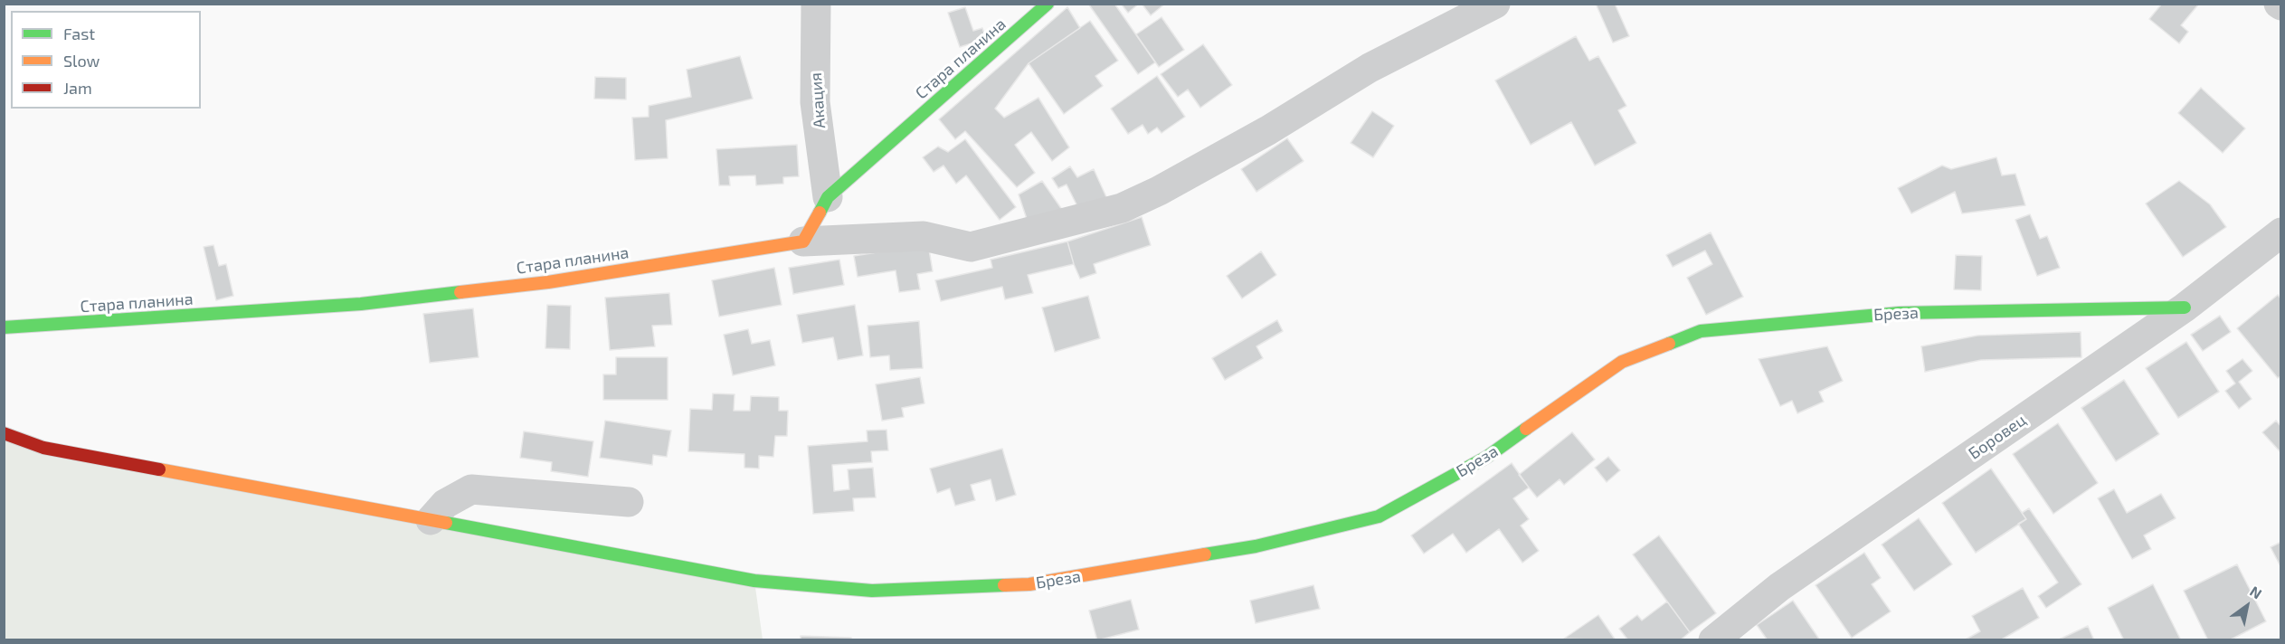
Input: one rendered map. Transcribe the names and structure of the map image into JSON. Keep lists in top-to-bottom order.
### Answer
{
  "streets": {
    "street": [
      "Стара планина",
      "Акация",
      "Бреза",
      "Боровец"
    ]
  },
  "crossings": [
    ["Стара планина", "Акация"],
    ["Бреза", "Боровец"]
  ],
  "legend": ["Fast", "Slow", "Jam"],
  "north": "top right"
}
